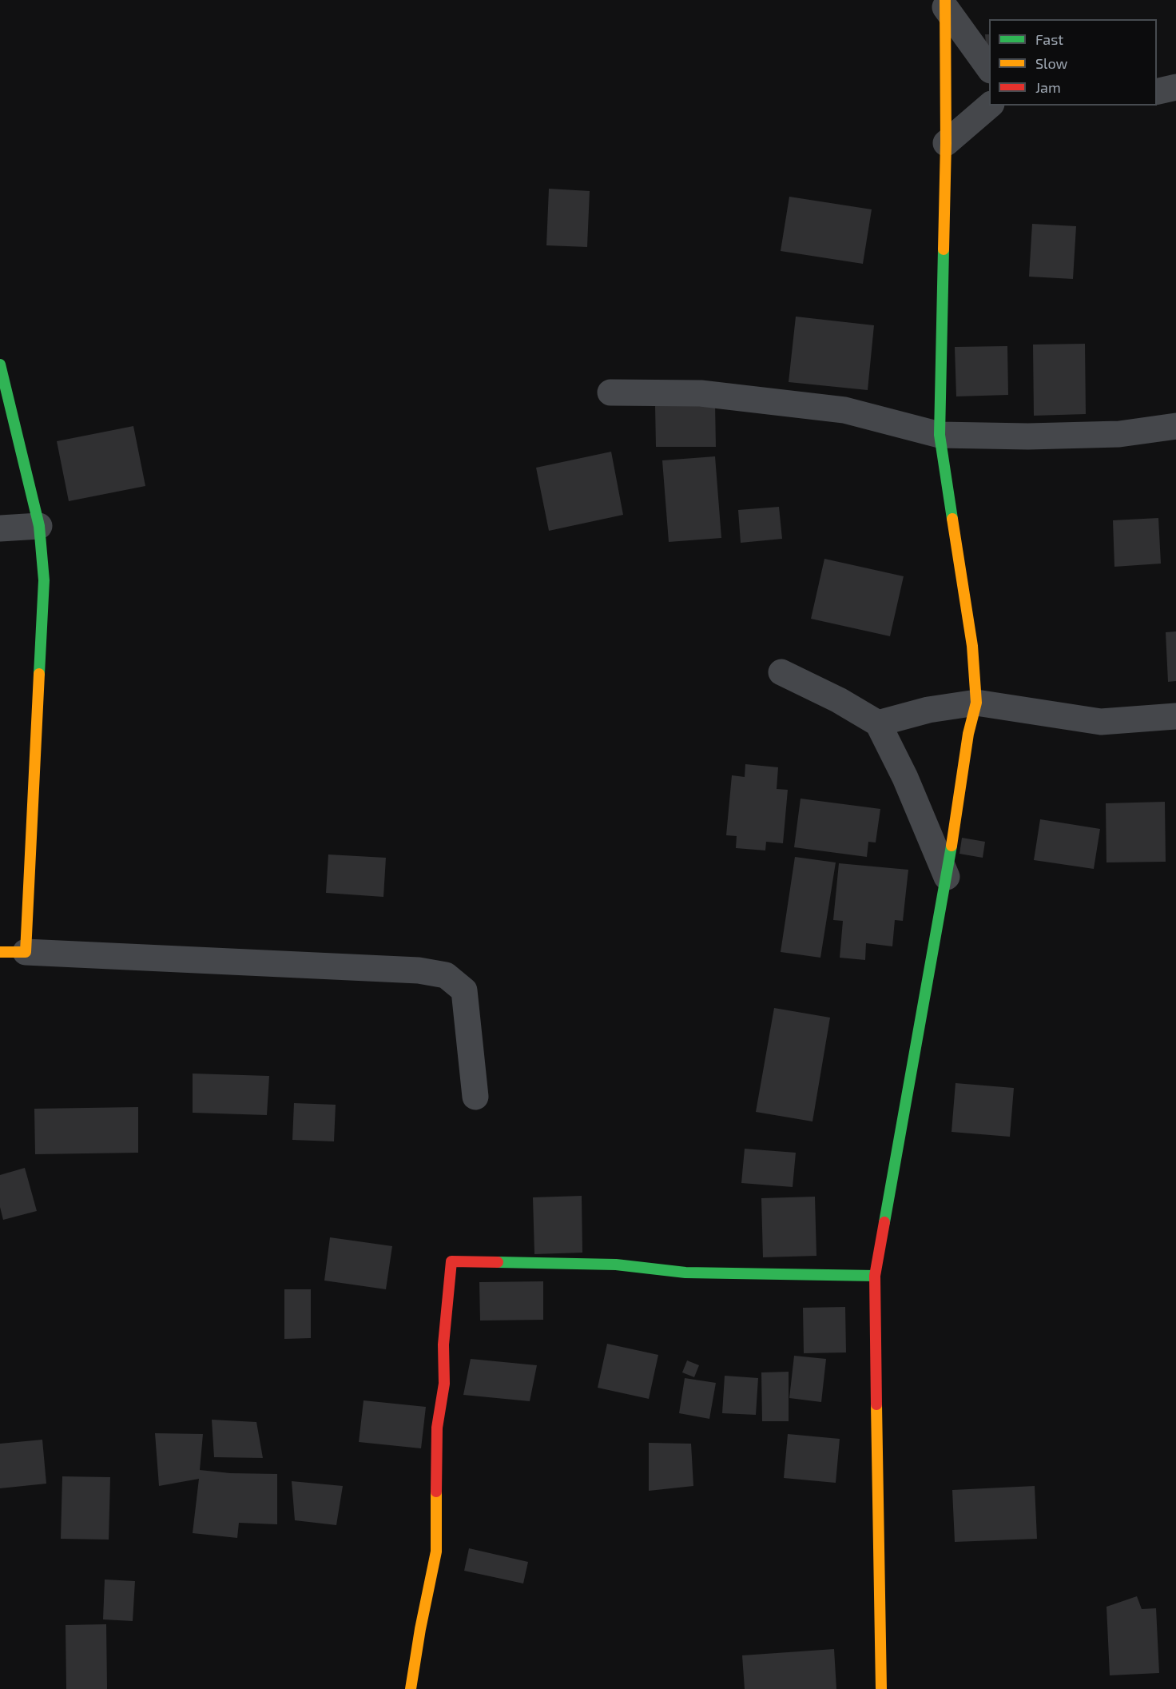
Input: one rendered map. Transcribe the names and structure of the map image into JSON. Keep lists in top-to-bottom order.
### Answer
{
  "legend": ["Fast", "Slow", "Jam"]
}
